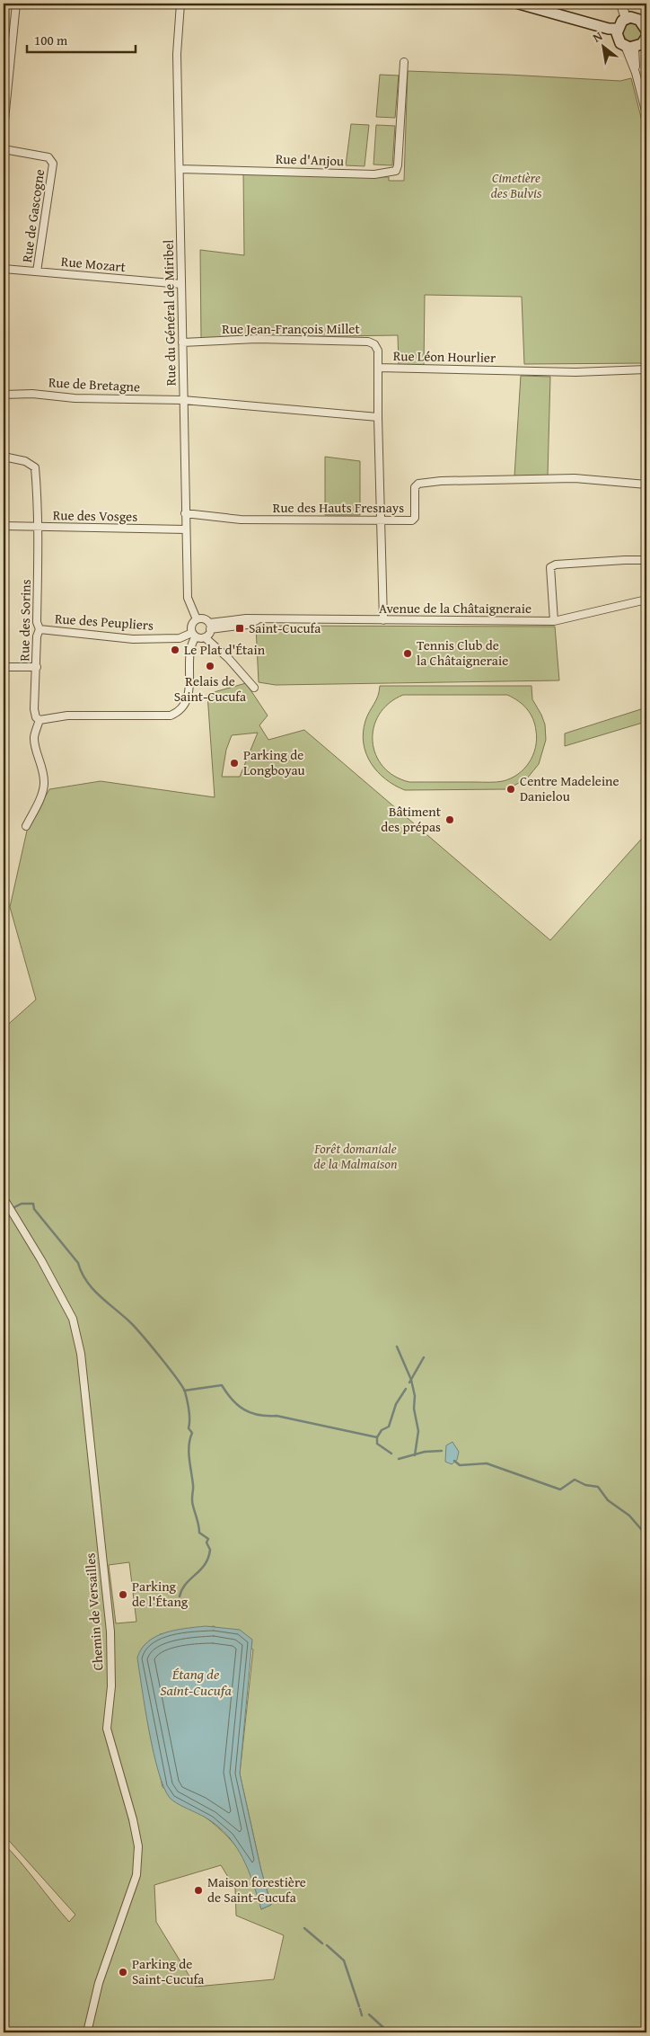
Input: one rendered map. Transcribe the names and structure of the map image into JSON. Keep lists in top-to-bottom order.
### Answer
{
  "streets": {
    "street": [
      "Rue d'Anjou",
      "Rue de Gascogne",
      "Rue Mozart",
      "Rue du Général de Miribel",
      "Rue Jean-François Millet",
      "Rue Léon Hourlier",
      "Rue de Bretagne",
      "Rue des Hauts Fresnays",
      "Rue des Vosges",
      "Avenue de la Châtaigneraie",
      "Rue des Sorins",
      "Rue des Peupliers",
      "Chemin de Versailles"
    ]
  },
  "crossings": [
    ["Rue d'Anjou", "Rue du Général de Miribel"],
    ["Rue de Gascogne", "Rue Mozart"],
    ["Rue Mozart", "Rue du Général de Miribel"],
    ["Rue du Général de Miribel", "Rue Jean-François Millet"],
    ["Rue du Général de Miribel", "Rue de Bretagne"],
    ["Rue du Général de Miribel", "Rue des Hauts Fresnays"],
    ["Rue du Général de Miribel", "Rue des Vosges"],
    ["Rue du Général de Miribel", "Avenue de la Châtaigneraie"],
    ["Rue du Général de Miribel", "Rue des Peupliers"],
    ["Rue Jean-François Millet", "Rue Léon Hourlier"],
    ["Rue Léon Hourlier", "Rue des Hauts Fresnays"],
    ["Rue Léon Hourlier", "Avenue de la Châtaigneraie"],
    ["Rue des Vosges", "Rue des Sorins"],
    ["Avenue de la Châtaigneraie", "Rue des Peupliers"],
    ["Rue des Sorins", "Rue des Peupliers"]
  ],
  "water": ["Étang de Saint-Cucufa"],
  "parks": ["Cimetière des Bulvis", "Forêt domaniale de la Malmaison"],
  "places": {
    "transit": ["Saint-Cucufa"],
    "other": [
      "Le Plat d'Étain",
      "Tennis Club de la Châtaigneraie",
      "Relais de Saint-Cucufa",
      "Parking de Longboyau",
      "Centre Madeleine Danielou",
      "Bâtiment des prépas",
      "Parking de l'Étang",
      "Maison forestière de Saint-Cucufa",
      "Parking de Saint-Cucufa"
    ]
  },
  "scale_bar": "100 m",
  "north": "top left"
}
